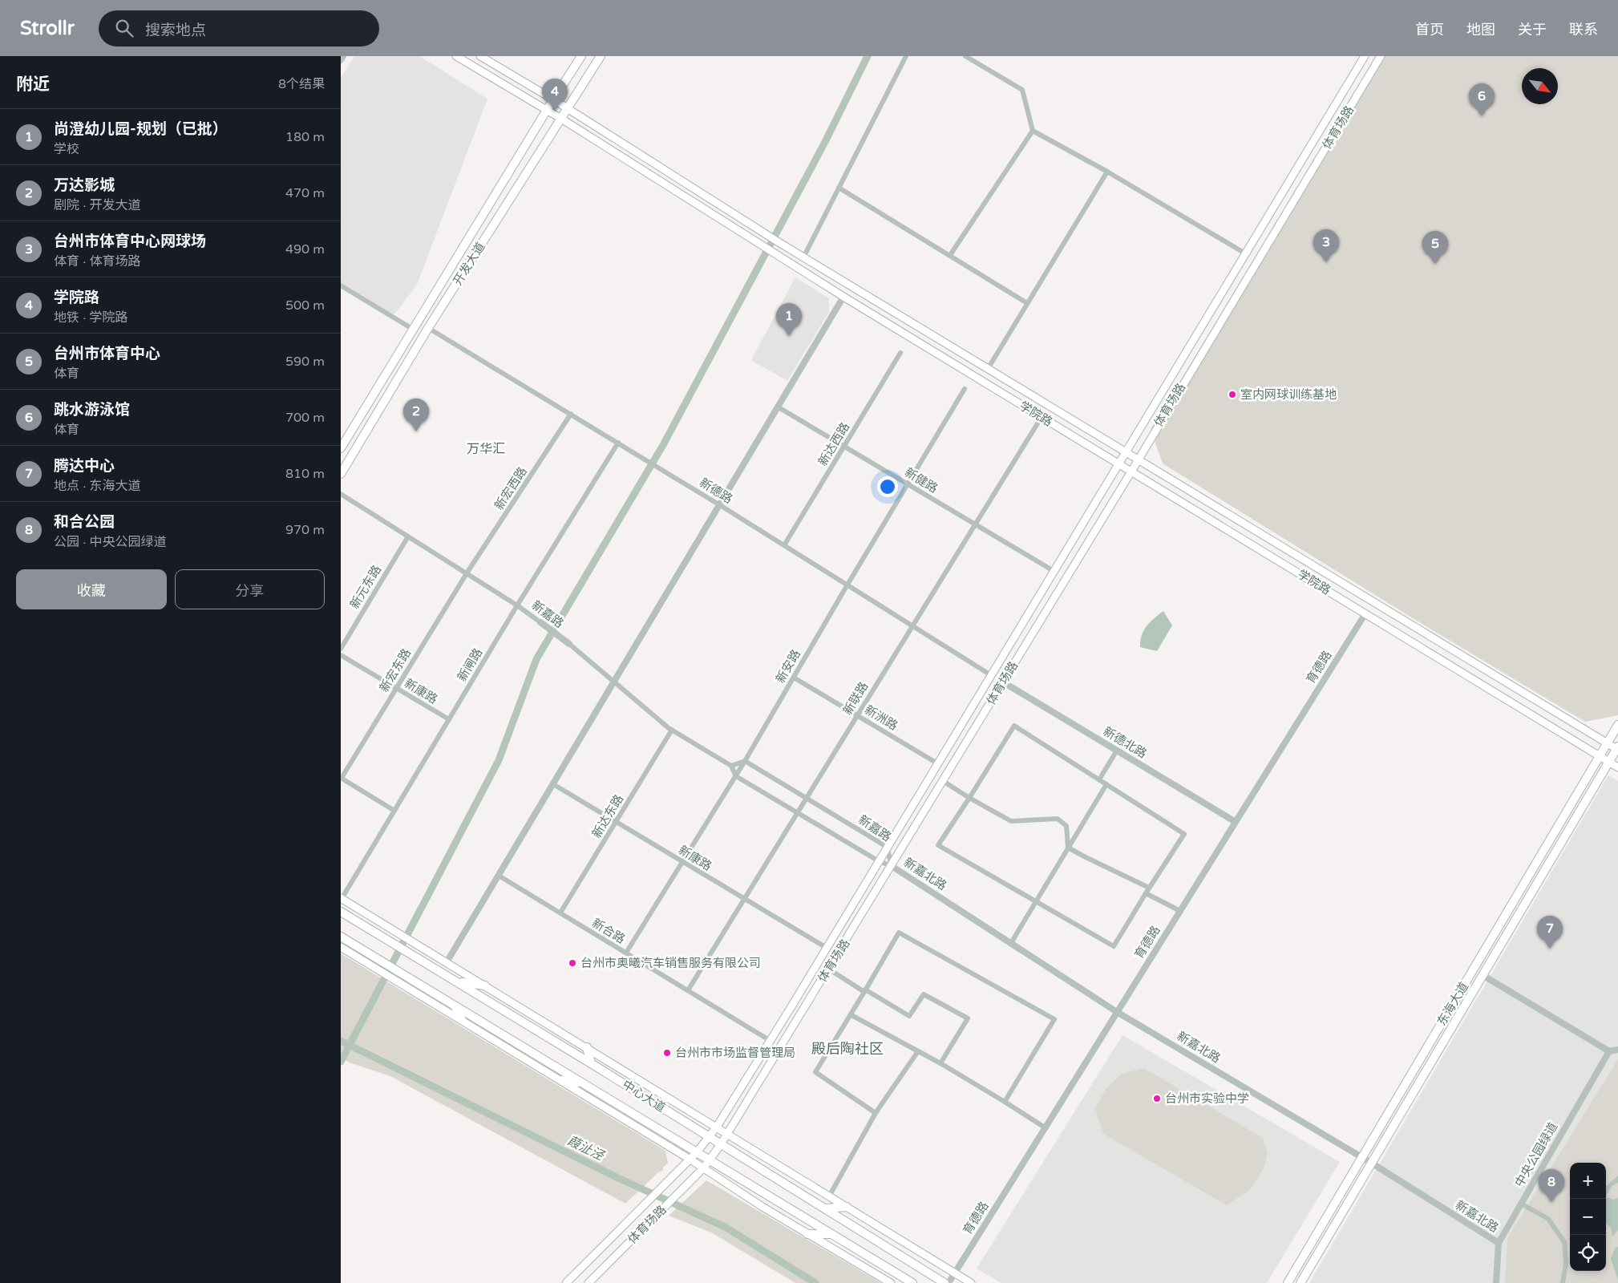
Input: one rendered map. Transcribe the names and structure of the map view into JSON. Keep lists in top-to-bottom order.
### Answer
{
  "streets": {
    "main road": [
      "体育场路",
      "开发大道",
      "学院路",
      "东海大道",
      "中心大道"
    ],
    "street": [
      "新达西路",
      "新健路",
      "新宏西路",
      "新德路",
      "新元东路",
      "新嘉路",
      "新闸路",
      "新安路",
      "育德路",
      "新宏东路",
      "新康路",
      "新联路",
      "新洲路",
      "新德北路",
      "新达东路",
      "新嘉北路",
      "新合路",
      "中央公园绿道"
    ]
  },
  "crossings": [
    ["体育场路", "学院路"],
    ["体育场路", "新嘉路"],
    ["体育场路", "新德北路"],
    ["体育场路", "新嘉北路"],
    ["体育场路", "中心大道"],
    ["开发大道", "学院路"],
    ["开发大道", "新德路"],
    ["学院路", "育德路"],
    ["学院路", "新联路"],
    ["学院路", "东海大道"],
    ["新达西路", "新健路"],
    ["新达西路", "新德路"],
    ["新健路", "新安路"],
    ["新健路", "新联路"],
    ["新宏西路", "新德路"],
    ["新宏西路", "新嘉路"],
    ["新宏西路", "新宏东路"],
    ["新德路", "新闸路"],
    ["新德路", "新安路"],
    ["新德路", "新联路"],
    ["新元东路", "新嘉路"],
    ["新嘉路", "新闸路"],
    ["新嘉路", "新安路"],
    ["新嘉路", "新宏东路"],
    ["新嘉路", "新联路"],
    ["新嘉路", "新达东路"],
    ["新嘉路", "新嘉北路"],
    ["新闸路", "新康路"],
    ["新安路", "新康路"],
    ["新安路", "新洲路"],
    ["新安路", "新合路"],
    ["育德路", "新德北路"],
    ["育德路", "新嘉北路"],
    ["新宏东路", "新康路"],
    ["新康路", "新联路"],
    ["新康路", "新达东路"],
    ["新联路", "新洲路"],
    ["新联路", "新合路"],
    ["新达东路", "新合路"],
    ["新嘉北路", "东海大道"],
    ["新嘉北路", "中央公园绿道"]
  ],
  "districts": ["万华汇", "殿后陶社区"],
  "water": ["葭沚泾"],
  "places": [
    "室内网球训练基地",
    "台州市奥曦汽车销售服务有限公司",
    "台州市市场监督管理局",
    "台州市实验中学"
  ],
  "north": "bottom right",
  "page": {
    "header": "Strollr",
    "search": "搜索地点",
    "nav": [
      "首页",
      "地图",
      "关于",
      "联系"
    ],
    "heading": ["附近", "8个结果"],
    "pins": [
      "4",
      "6",
      "3",
      "5",
      "1",
      "2",
      "7",
      "8"
    ],
    "list": [
      {
        "mark": "1",
        "name": "尚澄幼儿园-规划（已批）",
        "note": "学校",
        "value": "180 m"
      },
      {
        "mark": "2",
        "name": "万达影城",
        "note": "剧院 · 开发大道",
        "value": "470 m"
      },
      {
        "mark": "3",
        "name": "台州市体育中心网球场",
        "note": "体育 · 体育场路",
        "value": "490 m"
      },
      {
        "mark": "4",
        "name": "学院路",
        "note": "地铁 · 学院路",
        "value": "500 m"
      },
      {
        "mark": "5",
        "name": "台州市体育中心",
        "note": "体育",
        "value": "590 m"
      },
      {
        "mark": "6",
        "name": "跳水游泳馆",
        "note": "体育",
        "value": "700 m"
      },
      {
        "mark": "7",
        "name": "腾达中心",
        "note": "地点 · 东海大道",
        "value": "810 m"
      },
      {
        "mark": "8",
        "name": "和合公园",
        "note": "公园 · 中央公园绿道",
        "value": "970 m"
      }
    ],
    "buttons": ["收藏", "分享"],
    "map_buttons": ["+", "−"]
  }
}
